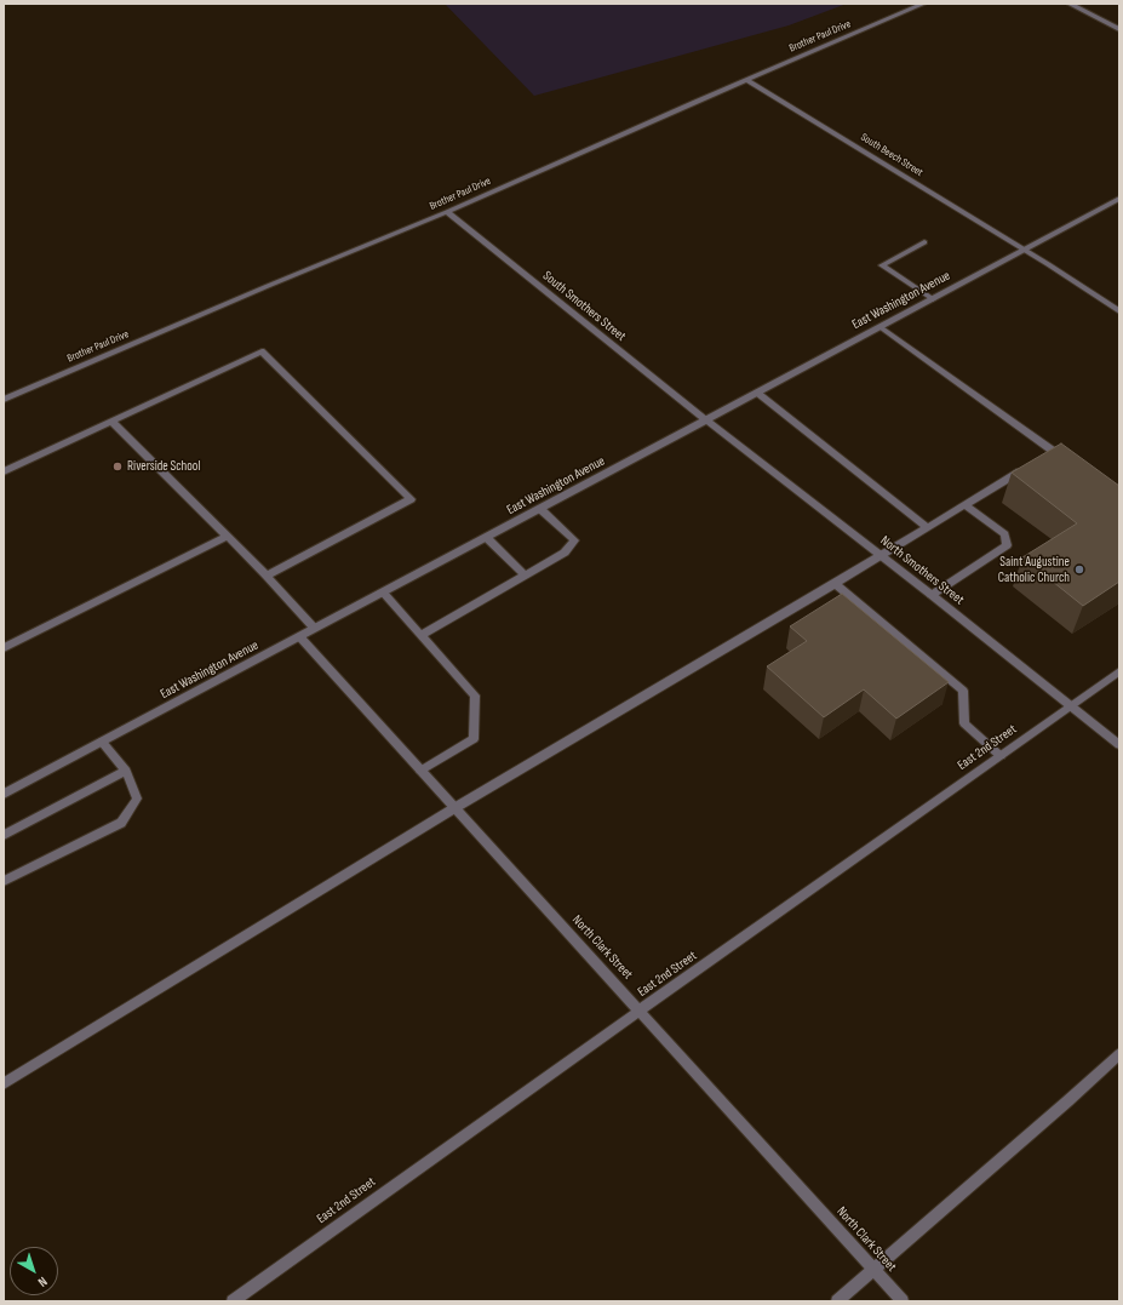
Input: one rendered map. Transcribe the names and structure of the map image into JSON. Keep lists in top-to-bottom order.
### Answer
{
  "streets": {
    "street": [
      "Brother Paul Drive",
      "South Beech Street",
      "East Washington Avenue",
      "South Smothers Street",
      "North Smothers Street",
      "East 2nd Street",
      "North Clark Street"
    ]
  },
  "crossings": [
    ["Brother Paul Drive", "South Beech Street"],
    ["Brother Paul Drive", "South Smothers Street"],
    ["South Beech Street", "East Washington Avenue"],
    ["East Washington Avenue", "South Smothers Street"],
    ["East Washington Avenue", "North Smothers Street"],
    ["East Washington Avenue", "North Clark Street"],
    ["South Smothers Street", "North Smothers Street"],
    ["North Smothers Street", "East 2nd Street"],
    ["East 2nd Street", "North Clark Street"]
  ],
  "places": ["Riverside School", "Saint Augustine Catholic Church"],
  "north": "bottom right"
}
